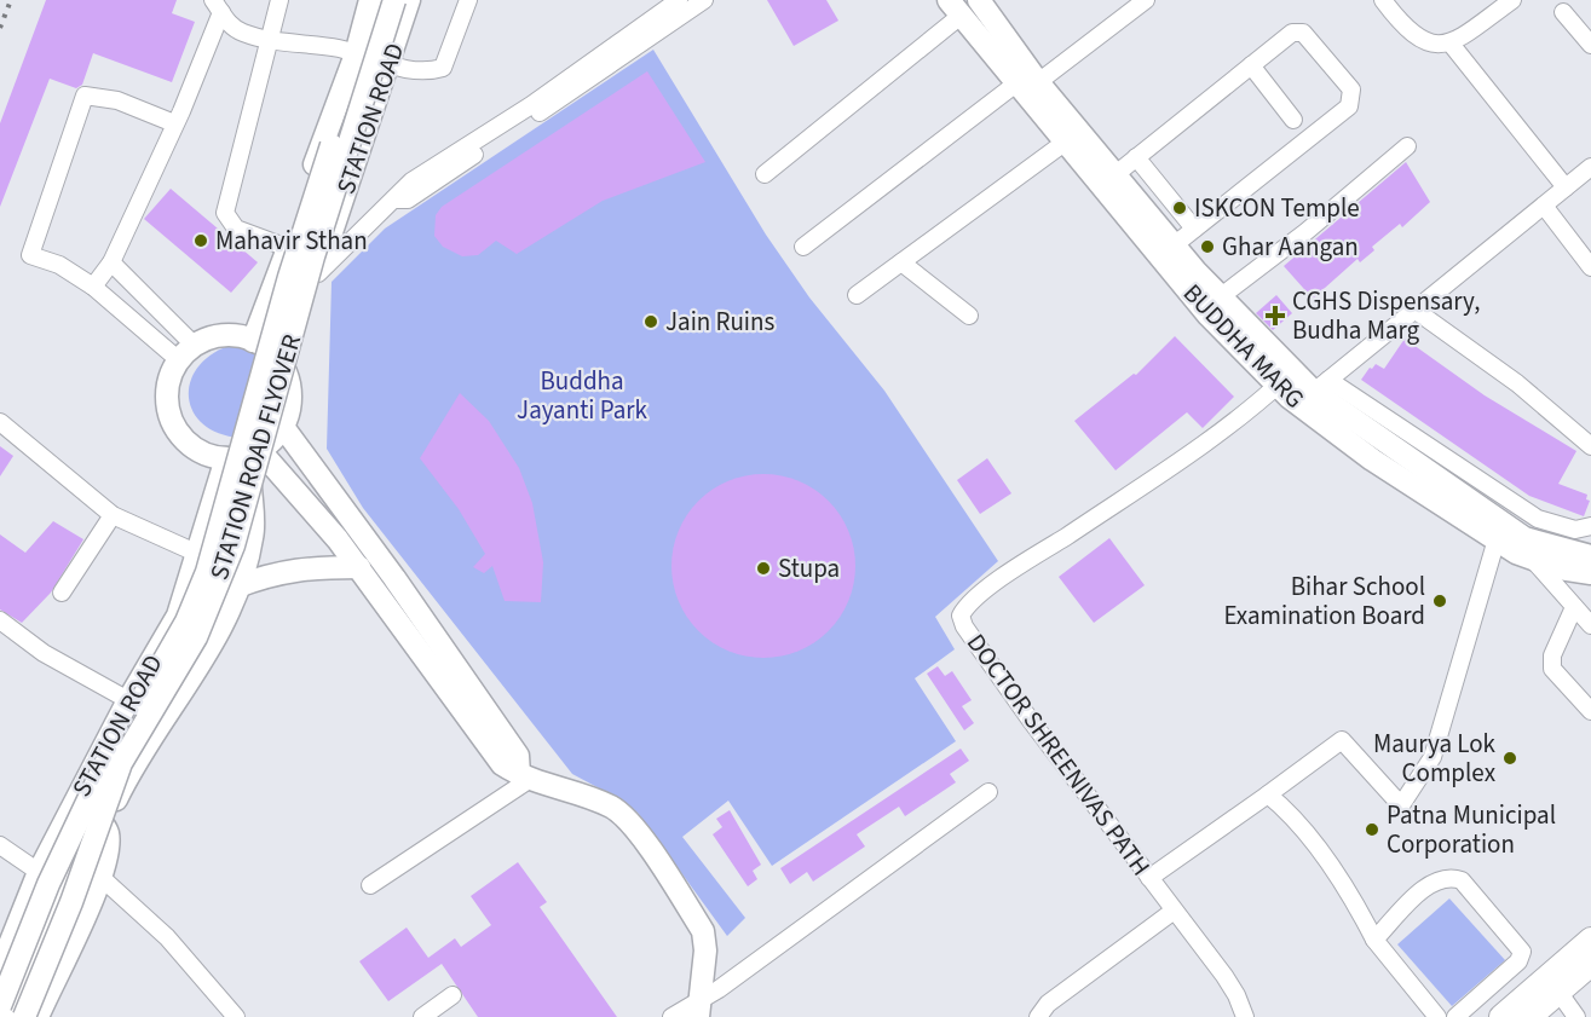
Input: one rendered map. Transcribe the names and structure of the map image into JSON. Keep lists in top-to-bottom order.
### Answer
{
  "streets": {
    "main road": ["STATION ROAD", "BUDDHA MARG", "STATION ROAD FLYOVER"],
    "street": ["DOCTOR SHREENIVAS PATH"]
  },
  "crossings": [
    ["STATION ROAD", "STATION ROAD FLYOVER"],
    ["BUDDHA MARG", "DOCTOR SHREENIVAS PATH"]
  ],
  "parks": ["Buddha Jayanti Park"],
  "places": {
    "other": [
      "ISKCON Temple",
      "Mahavir Sthan",
      "Ghar Aangan",
      "Jain Ruins",
      "Stupa",
      "Bihar School Examination Board",
      "Maurya Lok Complex",
      "Patna Municipal Corporation"
    ],
    "health": ["CGHS Dispensary, Budha Marg"]
  }
}
